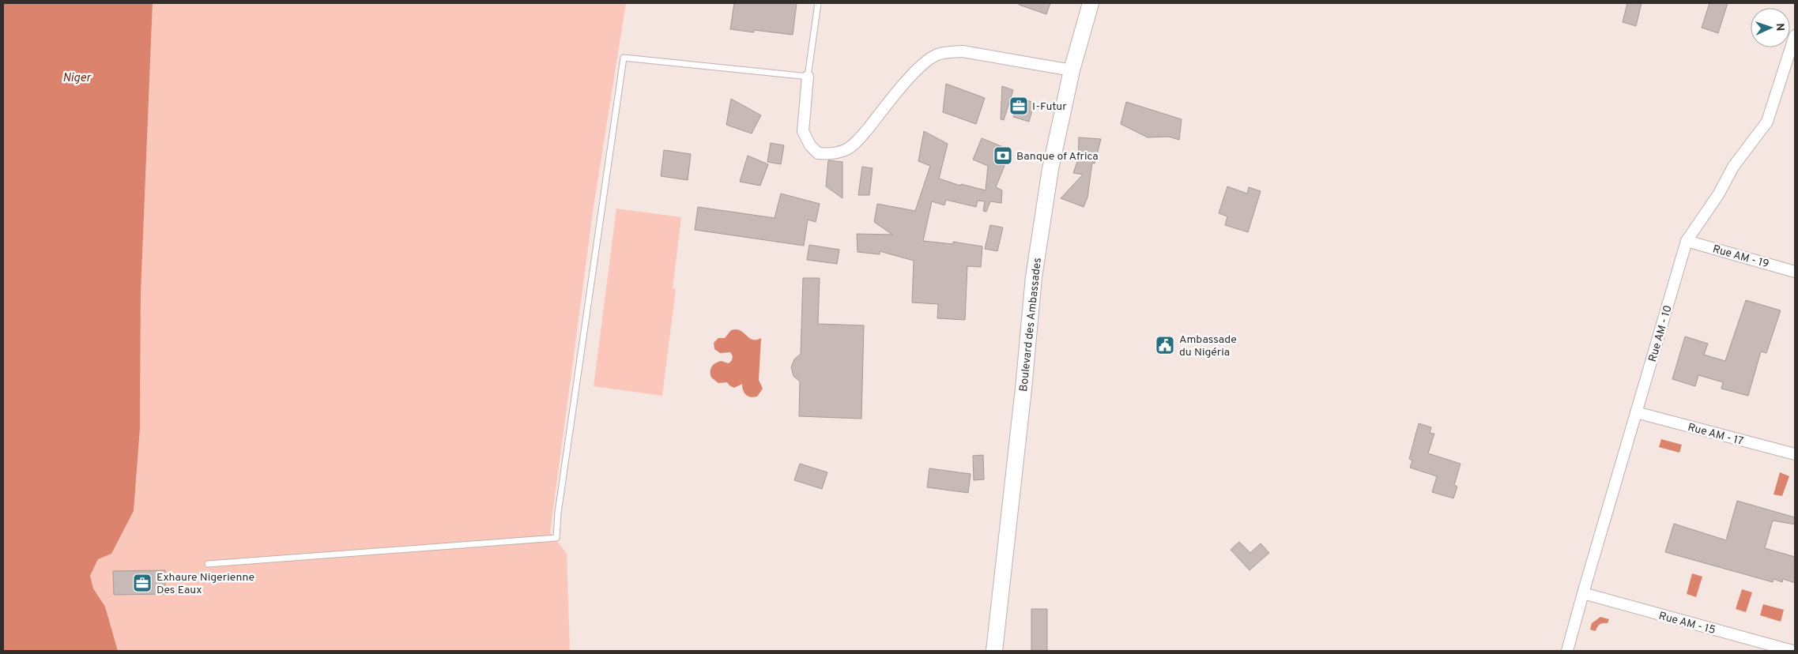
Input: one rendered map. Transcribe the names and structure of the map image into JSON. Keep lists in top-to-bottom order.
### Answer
{
  "streets": {
    "main road": ["Boulevard des Ambassades"],
    "street": [
      "Rue AM - 19",
      "Rue AM - 10",
      "Rue AM - 17",
      "Rue AM - 15"
    ]
  },
  "crossings": [
    ["Rue AM - 19", "Rue AM - 10"],
    ["Rue AM - 10", "Rue AM - 17"],
    ["Rue AM - 10", "Rue AM - 15"]
  ],
  "water": ["Niger"],
  "places": {
    "office": ["I-Futur", "Exhaure Nigerienne Des Eaux"],
    "bank": ["Banque of Africa"],
    "public building": ["Ambassade du Nigéria"]
  },
  "north": "right"
}
